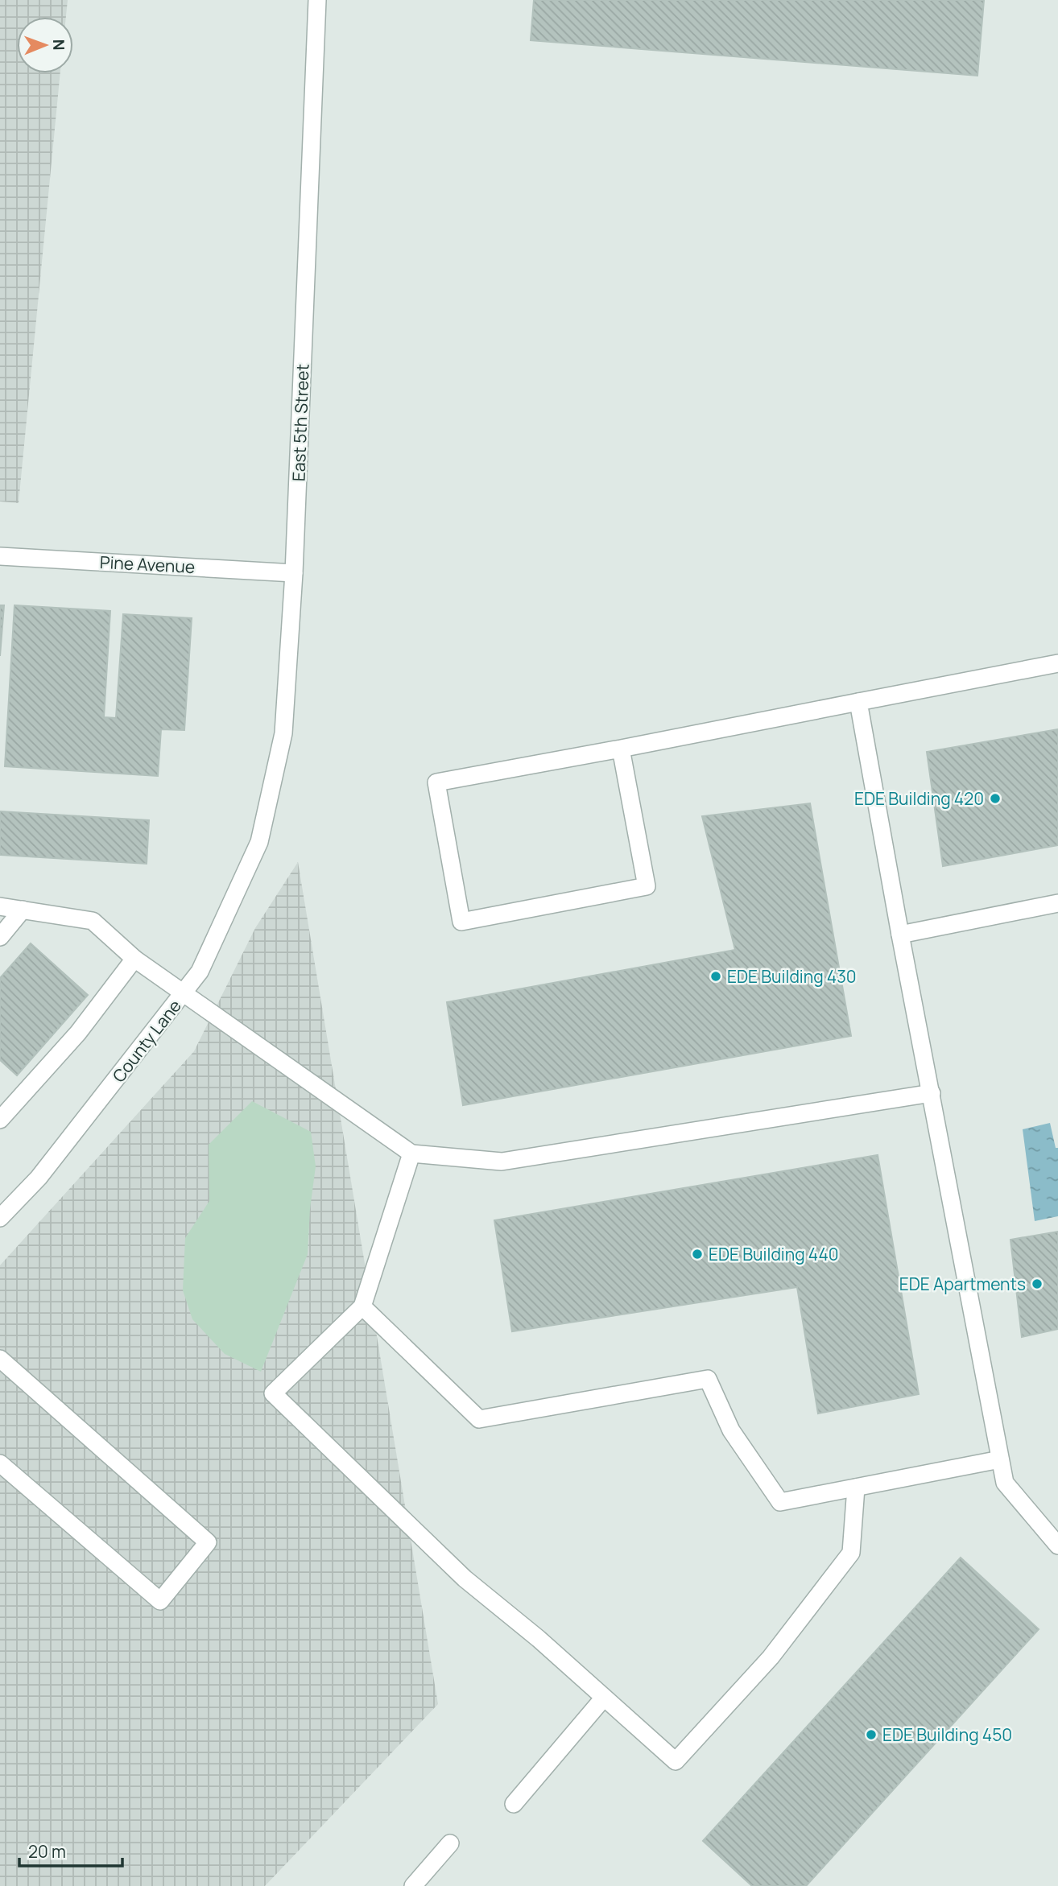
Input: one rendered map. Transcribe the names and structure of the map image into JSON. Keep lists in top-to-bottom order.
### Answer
{
  "streets": {
    "street": ["East 5th Street", "Pine Avenue", "County Lane"]
  },
  "crossings": [
    ["East 5th Street", "Pine Avenue"],
    ["East 5th Street", "County Lane"]
  ],
  "places": [
    "EDE Building 420",
    "EDE Building 430",
    "EDE Building 440",
    "EDE Apartments",
    "EDE Building 450"
  ],
  "scale_bar": "20 m",
  "north": "right"
}
